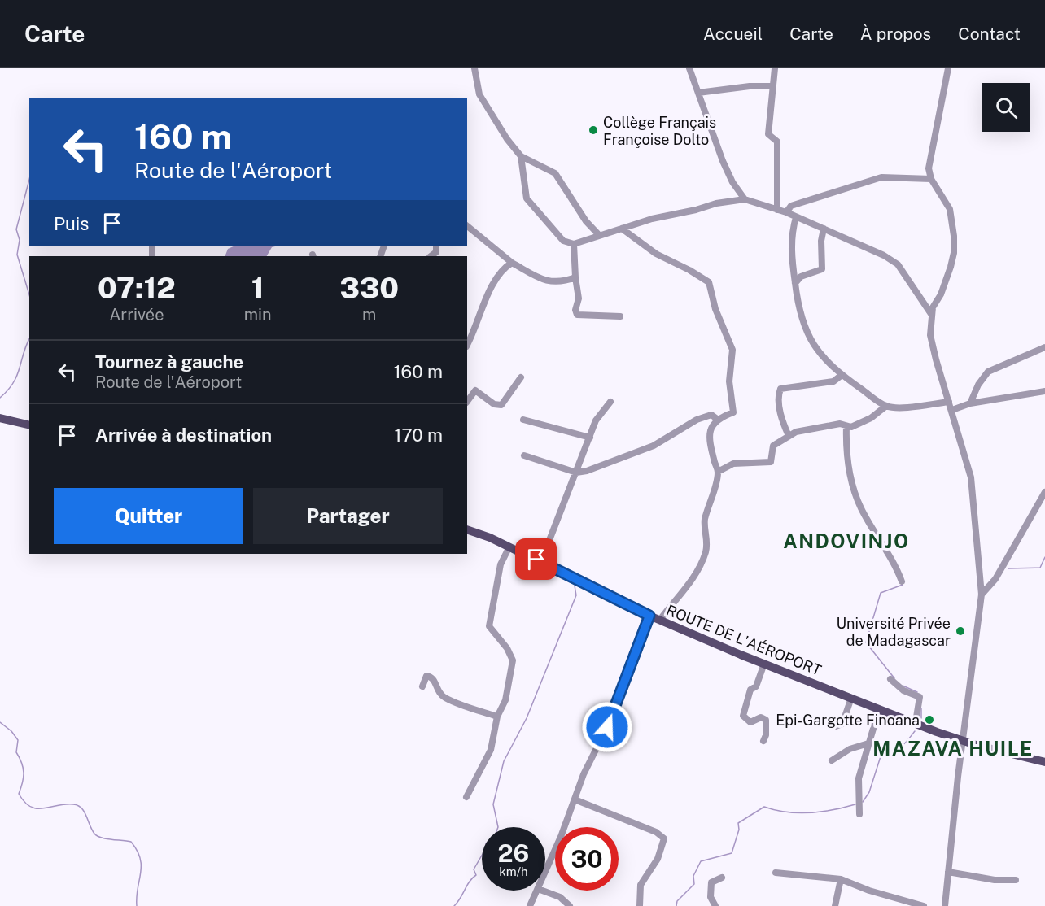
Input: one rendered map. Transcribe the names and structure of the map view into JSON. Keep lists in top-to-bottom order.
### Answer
{
  "streets": {
    "main road": ["ROUTE DE L'AÉROPORT"]
  },
  "districts": ["ANDOVINJO", "MAZAVA HUILE"],
  "places": ["Collège Français Françoise Dolto", "Université Privée de Madagascar", "Epi-Gargotte Finoana"],
  "page": {
    "header": "Carte",
    "nav": [
      "Accueil",
      "Carte",
      "À propos",
      "Contact"
    ],
    "turn": ["160 m", "Route de l'Aéroport"],
    "then": "Puis",
    "eta": [
      "07:12",
      "Arrivée",
      "1",
      "min",
      "330",
      "m"
    ],
    "list": [
      {
        "name": "Tournez à gauche",
        "note": "Route de l'Aéroport",
        "value": "160 m"
      },
      {
        "name": "Arrivée à destination",
        "value": "170 m"
      }
    ],
    "buttons": ["Quitter", "Partager"],
    "speed": "26 km/h",
    "limit": "30"
  }
}
